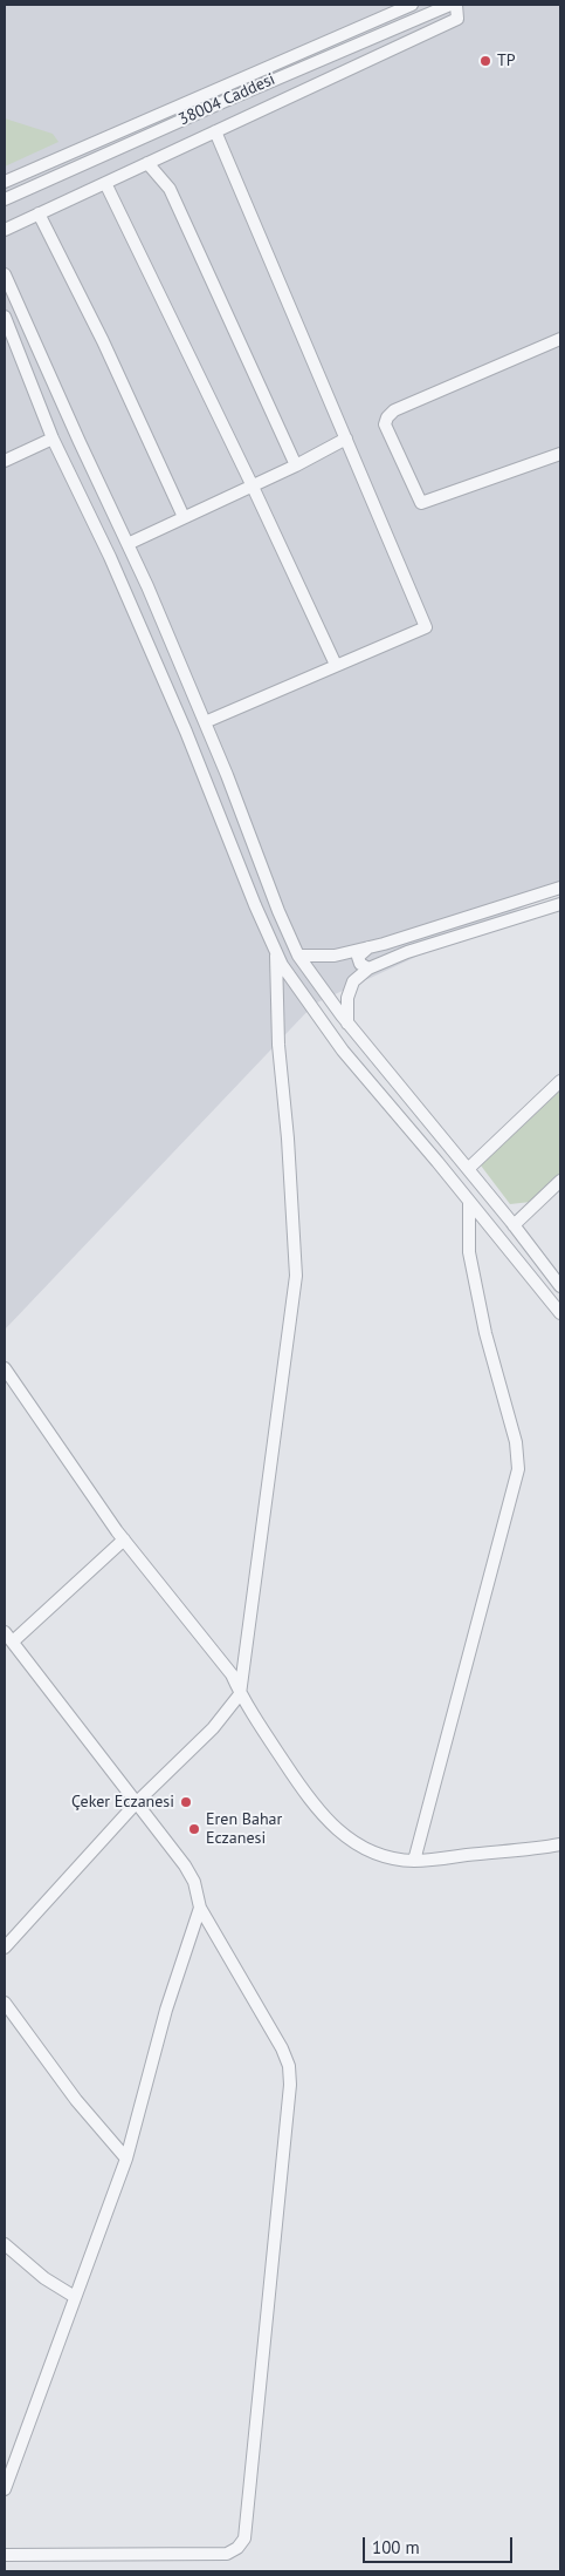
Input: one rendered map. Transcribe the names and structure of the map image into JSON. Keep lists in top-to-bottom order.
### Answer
{
  "streets": {
    "street": ["38004 Caddesi"]
  },
  "places": ["TP", "Çeker Eczanesi", "Eren Bahar Eczanesi"],
  "scale_bar": "100 m"
}
